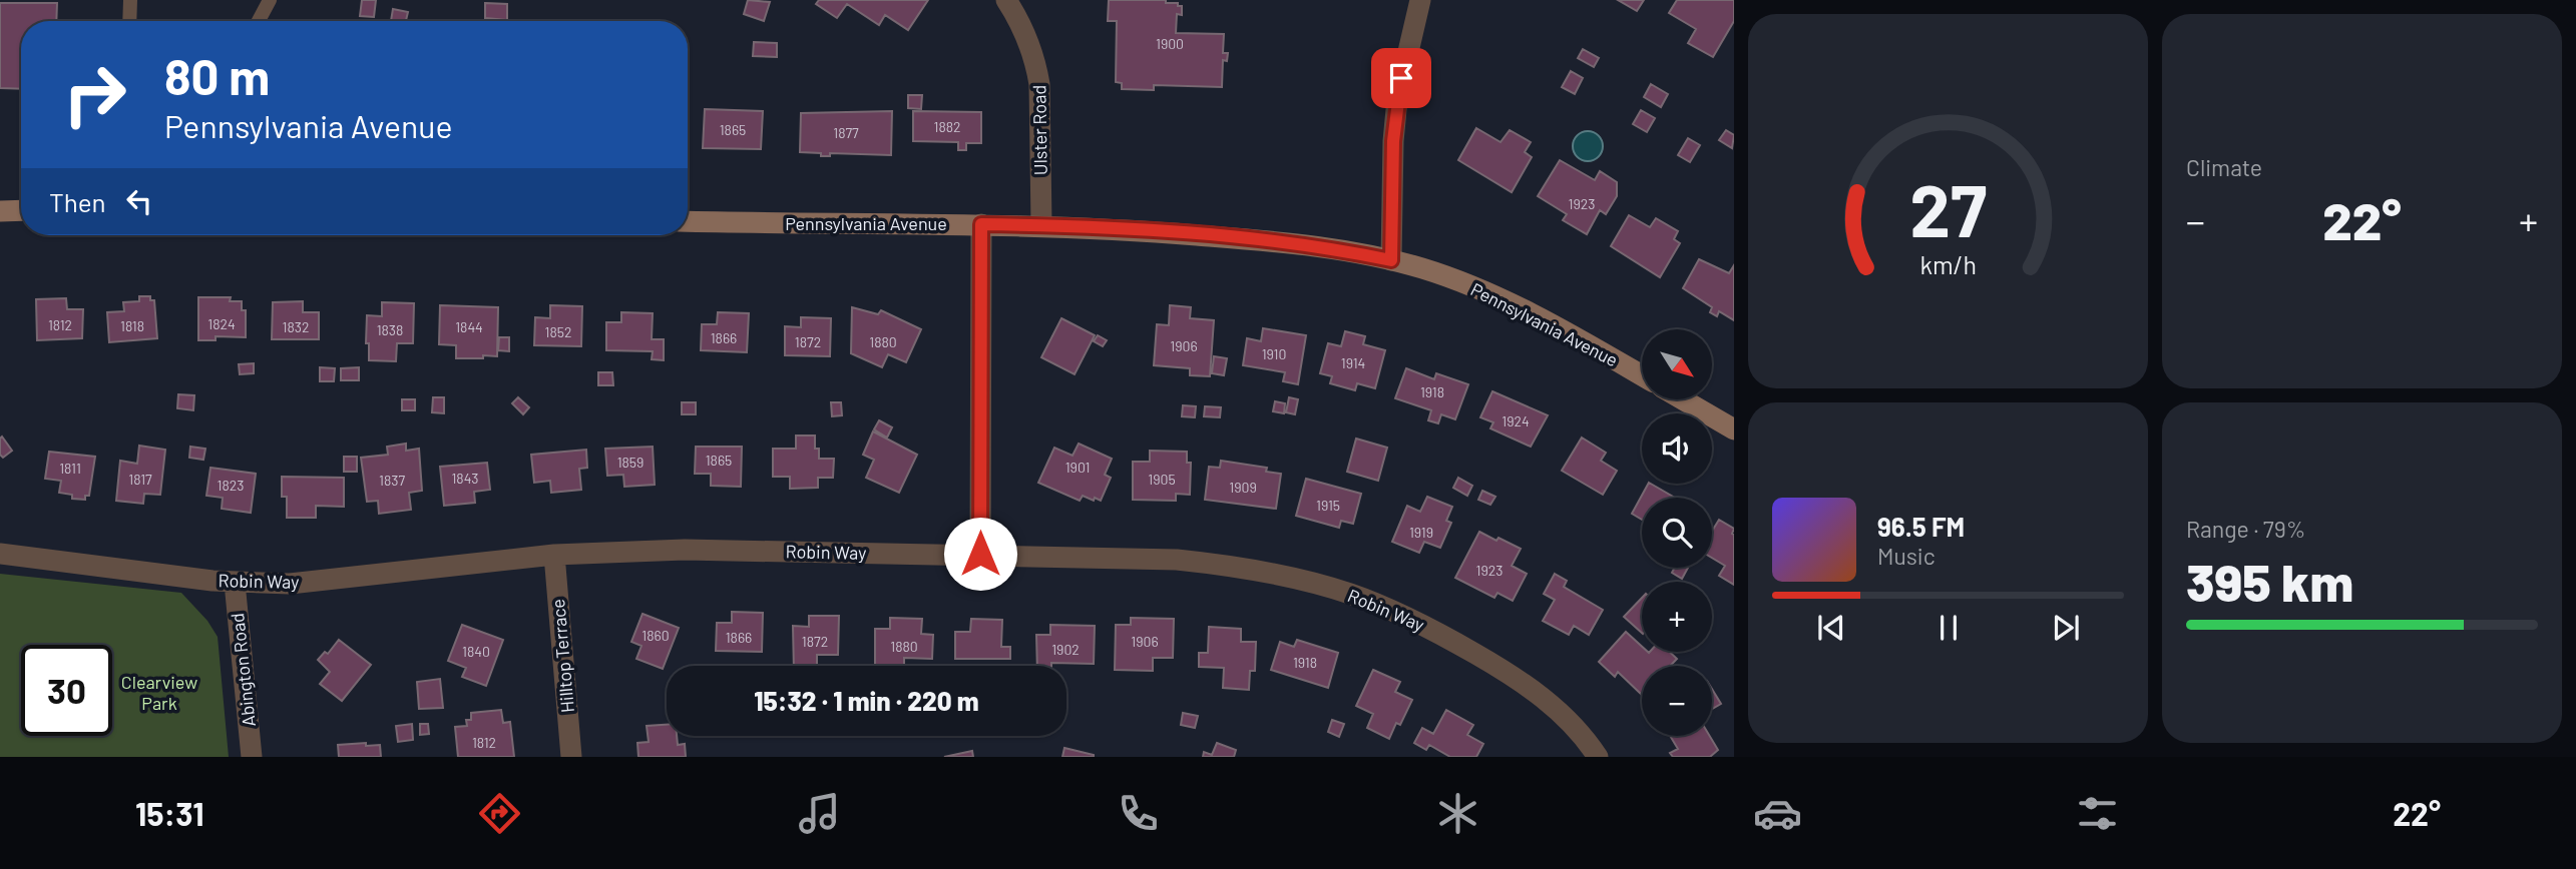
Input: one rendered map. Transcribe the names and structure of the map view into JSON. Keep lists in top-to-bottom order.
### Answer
{
  "streets": {
    "street": [
      "Ulster Road",
      "Pennsylvania Avenue",
      "Robin Way",
      "Hilltop Terrace",
      "Abington Road"
    ]
  },
  "crossings": [
    ["Ulster Road", "Pennsylvania Avenue"],
    ["Robin Way", "Hilltop Terrace"],
    ["Robin Way", "Abington Road"]
  ],
  "parks": ["Clearview Park"],
  "house_numbers": [
    "1900",
    "1882",
    "1865",
    "1877",
    "1923",
    "1824",
    "1812",
    "1818",
    "1832",
    "1844",
    "1838",
    "1852",
    "1866",
    "1872",
    "1880",
    "1906",
    "1910",
    "1914",
    "1918",
    "1924",
    "1865",
    "1859",
    "1901",
    "1811",
    "1843",
    "1817",
    "1905",
    "1837",
    "1823",
    "1909",
    "1915",
    "1919",
    "1923",
    "1860",
    "1866",
    "1872",
    "1906",
    "1880",
    "1902",
    "1840",
    "1918",
    "1812"
  ],
  "north": "bottom right",
  "page": {
    "tile": [
      "Climate",
      ["Range · 79%", "395 km"]
    ],
    "turn": ["80 m", "Pennsylvania Avenue"],
    "then": "Then",
    "heat": ["−", "22°", "+"],
    "map_buttons": ["+", "−"],
    "song": ["96.5 FM", "Music"],
    "limit": "30",
    "trip": "15:32 · 1 min · 220 m",
    "tabs": ["15:31", "22°"],
    "gauge": ["27", "km/h"]
  }
}
